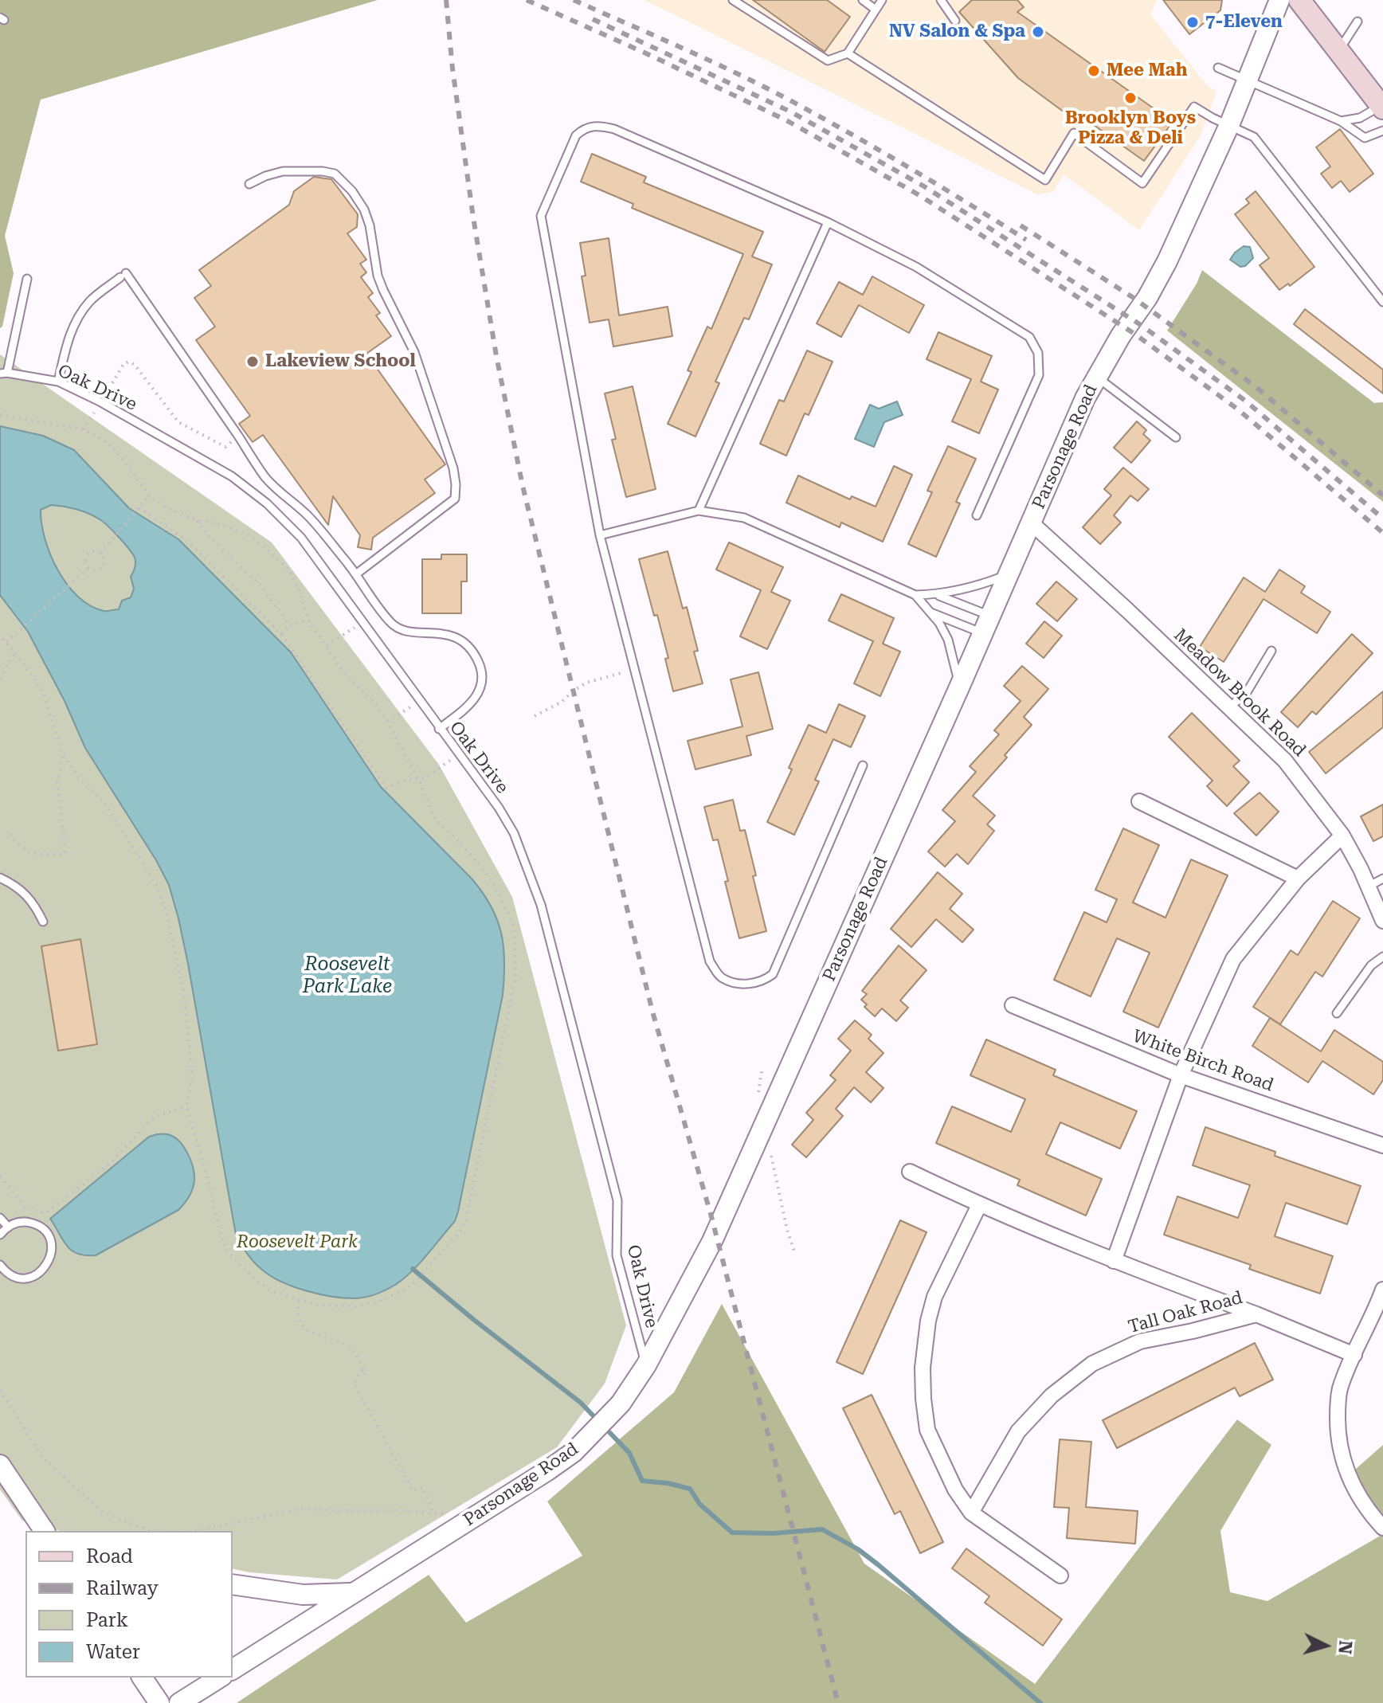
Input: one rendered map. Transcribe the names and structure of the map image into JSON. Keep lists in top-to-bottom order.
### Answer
{
  "streets": {
    "street": [
      "Parsonage Road",
      "Meadow Brook Road",
      "White Birch Road",
      "Tall Oak Road"
    ],
    "lane": ["Oak Drive"]
  },
  "crossings": [
    ["Oak Drive", "Parsonage Road"],
    ["Parsonage Road", "Meadow Brook Road"]
  ],
  "water": ["Roosevelt Park Lake"],
  "parks": ["Roosevelt Park"],
  "places": [
    "7-Eleven",
    "NV Salon & Spa",
    "Mee Mah",
    "Brooklyn Boys Pizza & Deli",
    "Lakeview School"
  ],
  "legend": [
    "Road",
    "Railway",
    "Park",
    "Water"
  ],
  "north": "right"
}
